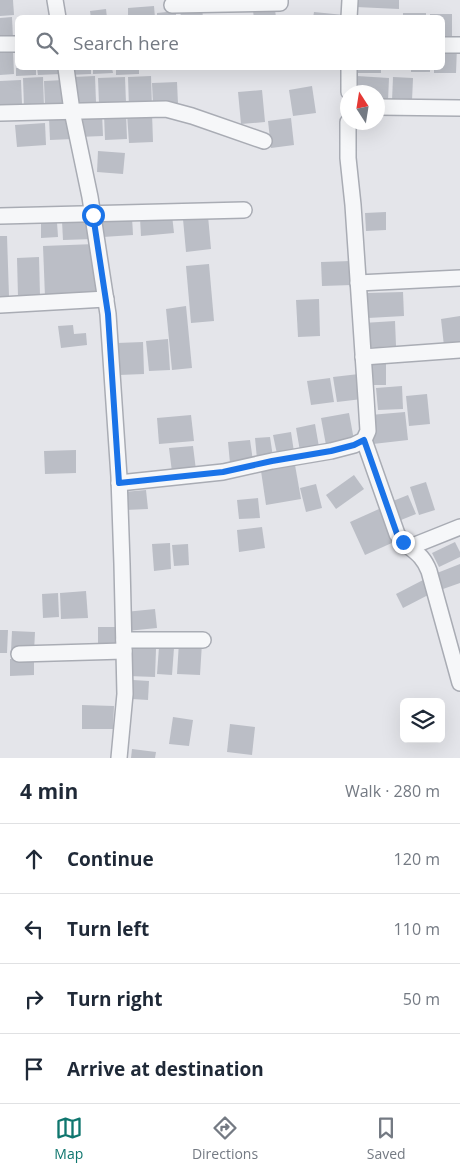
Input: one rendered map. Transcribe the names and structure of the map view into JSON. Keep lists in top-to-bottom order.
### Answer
{
  "north": "top",
  "page": {
    "search": "Search here",
    "heading": ["4 min", "Walk · 280 m"],
    "list": [
      ["Continue", "120 m"],
      ["Turn left", "110 m"],
      ["Turn right", "50 m"],
      "Arrive at destination"
    ],
    "nav": ["Map", "Directions", "Saved"]
  }
}
